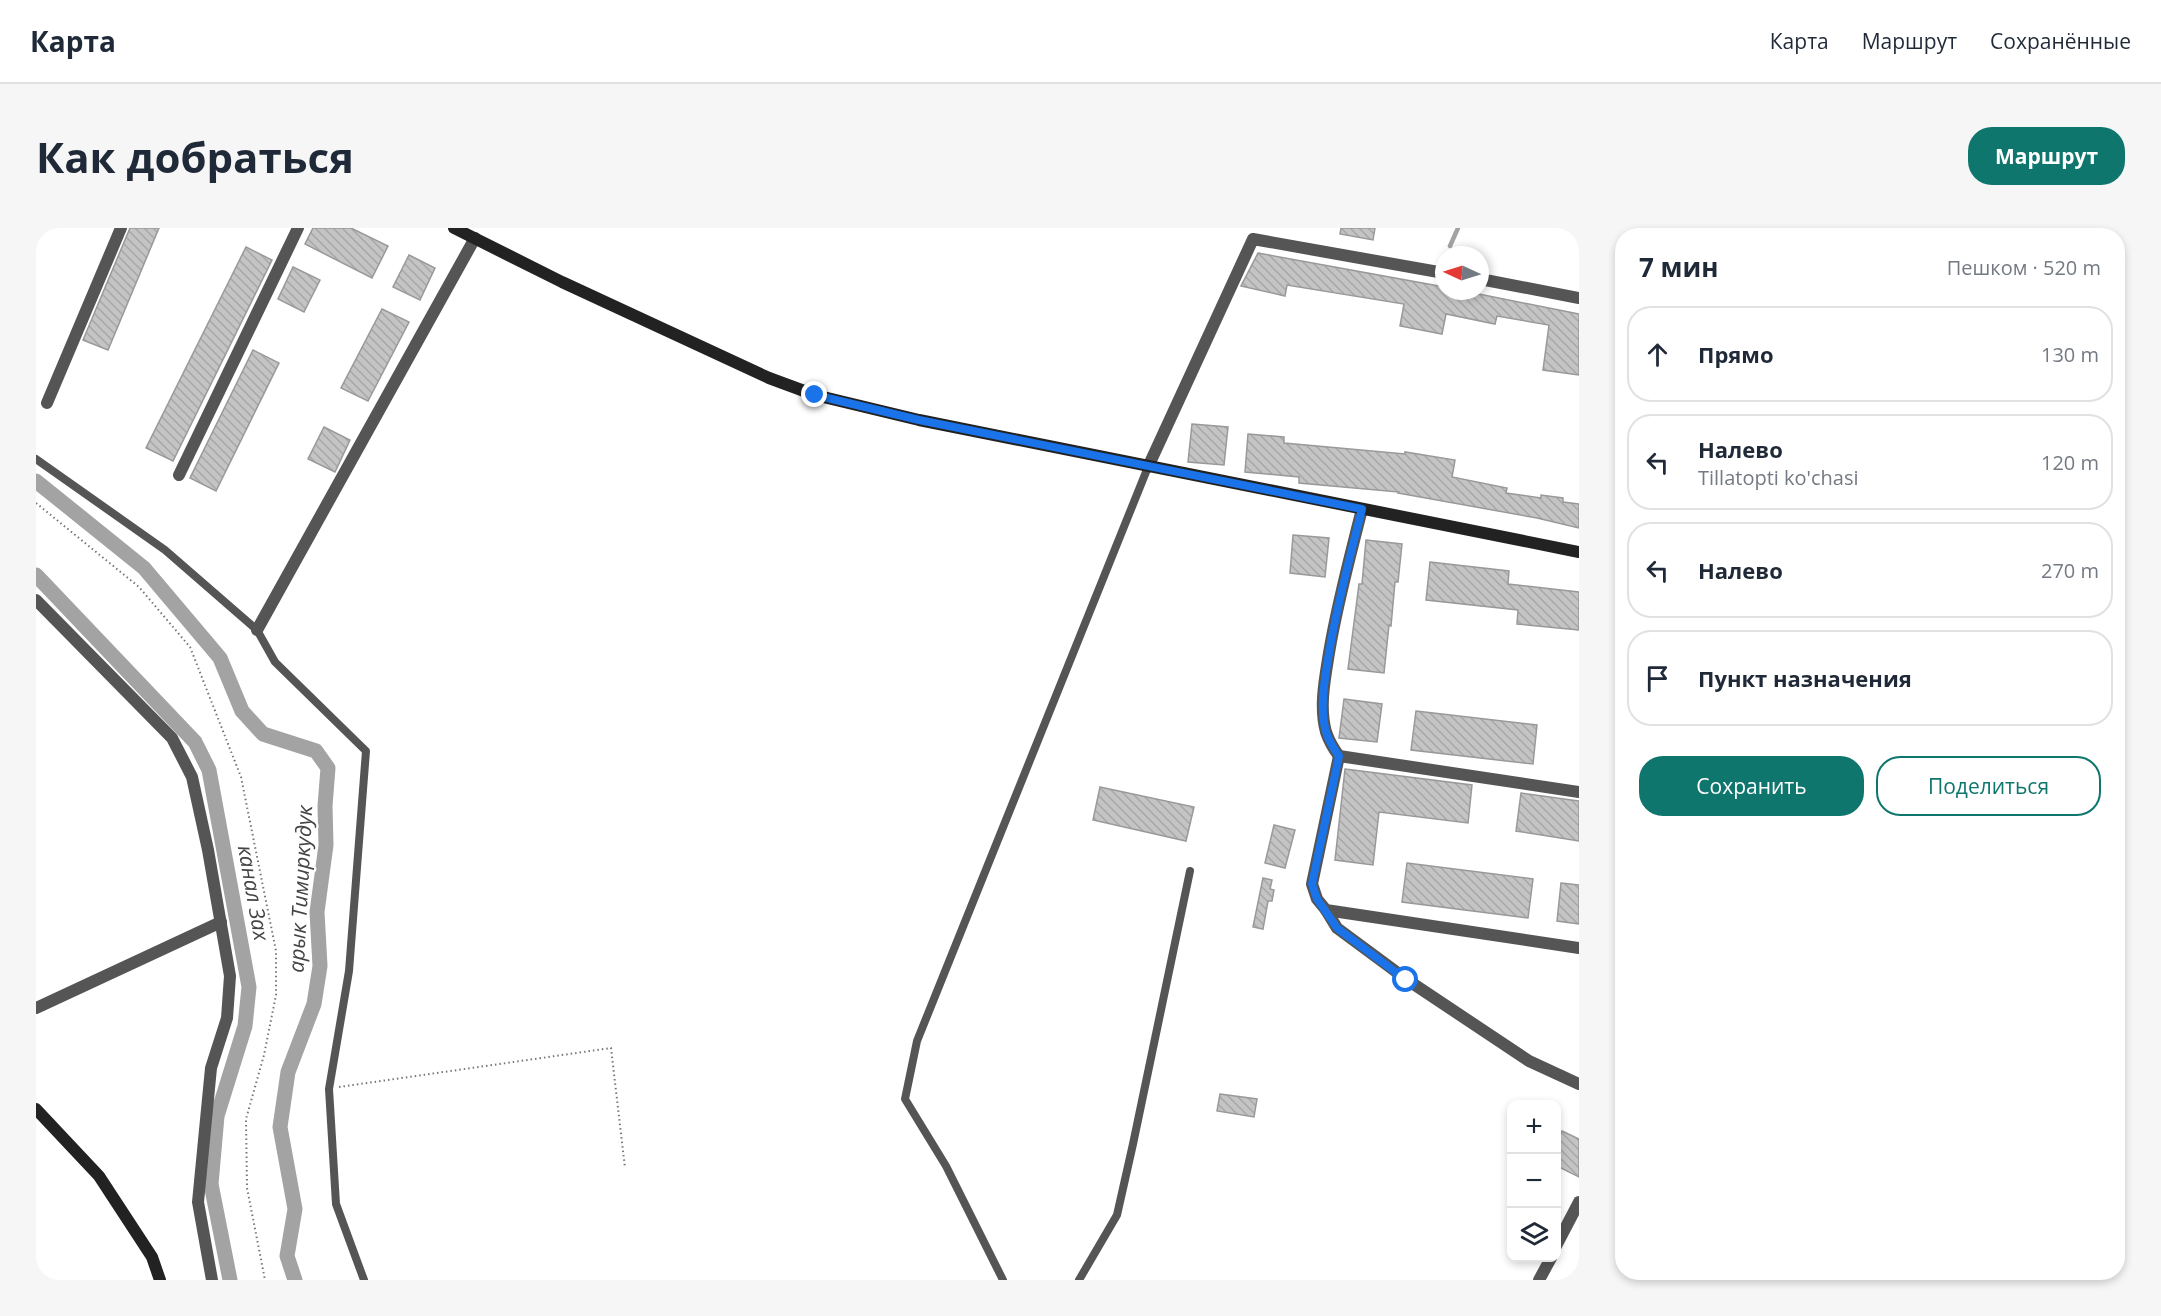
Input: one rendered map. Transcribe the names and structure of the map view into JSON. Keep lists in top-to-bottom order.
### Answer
{
  "water": ["арык Тимиркудук", "канал Зах"],
  "north": "left",
  "page": {
    "header": "Карта",
    "nav": ["Карта", "Маршрут", "Сохранённые"],
    "buttons": [
      "Маршрут",
      ["Сохранить", "Поделиться"]
    ],
    "title": "Как добраться",
    "heading": ["7 мин", "Пешком · 520 m"],
    "list": [
      ["Прямо", "130 m"],
      ["Налево", "Tillatopti ko'chasi", "120 m"],
      ["Налево", "270 m"],
      "Пункт назначения"
    ],
    "map_buttons": ["+", "−"]
  }
}
